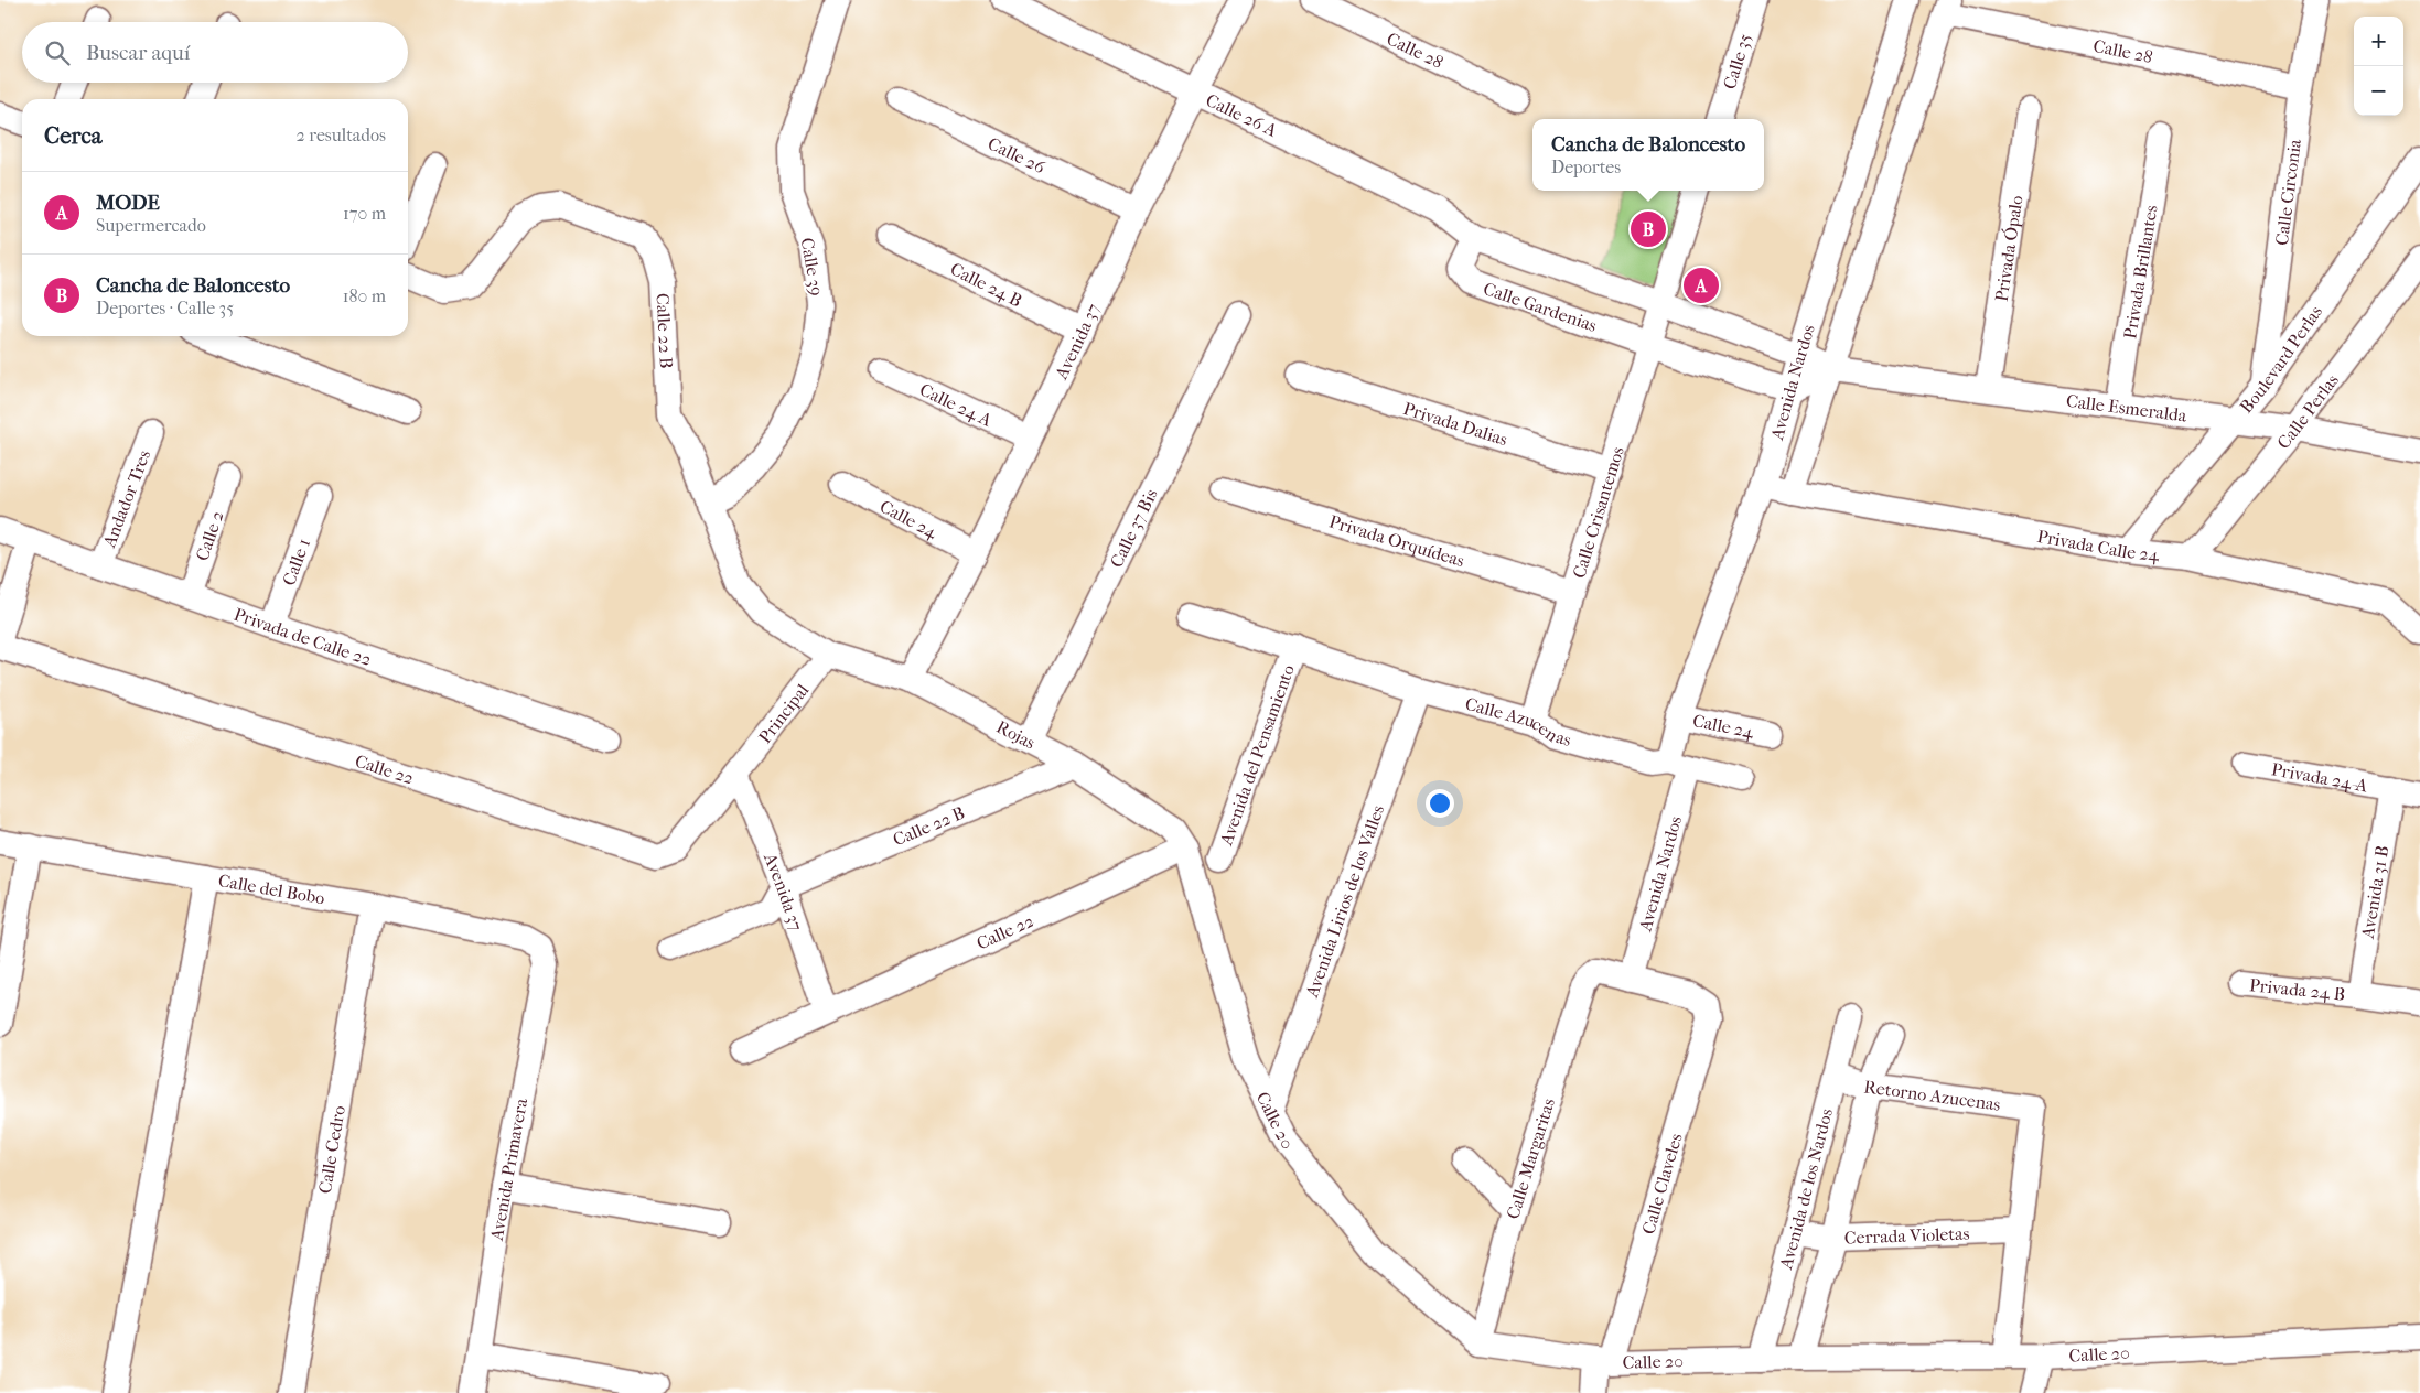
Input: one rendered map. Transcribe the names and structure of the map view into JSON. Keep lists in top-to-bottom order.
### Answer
{
  "streets": {
    "street": [
      "Calle 28",
      "Calle 35",
      "Calle 26 A",
      "Calle 26",
      "Calle Circonia",
      "Privada Ópalo",
      "Calle 39",
      "Privada Brillantes",
      "Calle 24 B",
      "Calle Gardenias",
      "Calle 22 B",
      "Avenida 37",
      "Boulevard Perlas",
      "Avenida Nardos",
      "Calle 24 A",
      "Calle Esmeralda",
      "Calle Perlas",
      "Privada Dalias",
      "Andador Tres",
      "Calle Crisantemos",
      "Calle 24",
      "Calle 37 Bis",
      "Calle 2",
      "Privada Orquídeas",
      "Privada Calle 24",
      "Calle 1",
      "Privada de Calle 22",
      "Principal",
      "Calle Azucenas",
      "Rojas",
      "Avenida del Pensamiento",
      "Calle 22",
      "Privada 24-A",
      "Calle del Bobo",
      "Avenida 31 B",
      "Avenida Lirios de los Valles",
      "Privada 24 B",
      "Retorno Azucenas",
      "Calle 20",
      "Calle Cedro",
      "Calle Margaritas",
      "Avenida Primavera",
      "Calle Claveles",
      "Avenida de los Nardos",
      "Cerrada Violetas"
    ]
  },
  "crossings": [
    ["Calle 28", "Calle Circonia"],
    ["Calle 28", "Avenida Nardos"],
    ["Calle 26 A", "Calle Gardenias"],
    ["Calle 26 A", "Avenida 37"],
    ["Calle 26", "Avenida 37"],
    ["Calle Circonia", "Boulevard Perlas"],
    ["Privada Ópalo", "Calle Esmeralda"],
    ["Calle 39", "Calle 22 B"],
    ["Privada Brillantes", "Calle Esmeralda"],
    ["Calle 24 B", "Avenida 37"],
    ["Calle Gardenias", "Avenida Nardos"],
    ["Calle Gardenias", "Calle Crisantemos"],
    ["Calle 22 B", "Avenida 37"],
    ["Calle 22 B", "Principal"],
    ["Calle 22 B", "Rojas"],
    ["Avenida 37", "Calle 24 A"],
    ["Avenida 37", "Calle 24"],
    ["Avenida 37", "Principal"],
    ["Avenida 37", "Rojas"],
    ["Avenida 37", "Calle 22"],
    ["Boulevard Perlas", "Calle Esmeralda"],
    ["Boulevard Perlas", "Privada Calle 24"],
    ["Avenida Nardos", "Calle Esmeralda"],
    ["Avenida Nardos", "Calle 24"],
    ["Avenida Nardos", "Privada Calle 24"],
    ["Avenida Nardos", "Calle Azucenas"],
    ["Avenida Nardos", "Calle Margaritas"],
    ["Avenida Nardos", "Calle Claveles"],
    ["Calle Esmeralda", "Calle Perlas"],
    ["Calle Perlas", "Privada Calle 24"],
    ["Privada Dalias", "Calle Crisantemos"],
    ["Andador Tres", "Privada de Calle 22"],
    ["Calle Crisantemos", "Privada Orquídeas"],
    ["Calle Crisantemos", "Calle Azucenas"],
    ["Calle 37 Bis", "Rojas"],
    ["Calle 2", "Privada de Calle 22"],
    ["Calle 1", "Privada de Calle 22"],
    ["Principal", "Rojas"],
    ["Principal", "Calle 22"],
    ["Calle Azucenas", "Avenida del Pensamiento"],
    ["Calle Azucenas", "Avenida Lirios de los Valles"],
    ["Rojas", "Calle 22"],
    ["Rojas", "Calle 20"],
    ["Calle 22", "Calle 20"],
    ["Privada 24-A", "Avenida 31 B"],
    ["Calle del Bobo", "Calle Cedro"],
    ["Calle del Bobo", "Avenida Primavera"],
    ["Avenida 31 B", "Privada 24 B"],
    ["Avenida Lirios de los Valles", "Calle 20"],
    ["Retorno Azucenas", "Avenida de los Nardos"],
    ["Retorno Azucenas", "Cerrada Violetas"],
    ["Calle 20", "Calle Margaritas"],
    ["Calle 20", "Calle Claveles"],
    ["Calle 20", "Avenida de los Nardos"],
    ["Calle Margaritas", "Calle Claveles"],
    ["Avenida de los Nardos", "Cerrada Violetas"]
  ],
  "page": {
    "map_buttons": ["+", "−"],
    "search": "Buscar aquí",
    "heading": ["Cerca", "2 resultados"],
    "popup": ["Cancha de Baloncesto", "Deportes"],
    "list": [
      {
        "mark": "A",
        "name": "MODE",
        "note": "Supermercado",
        "value": "170 m"
      },
      {
        "mark": "B",
        "name": "Cancha de Baloncesto",
        "note": "Deportes · Calle 35",
        "value": "180 m"
      }
    ],
    "pins": ["B", "A"]
  }
}
